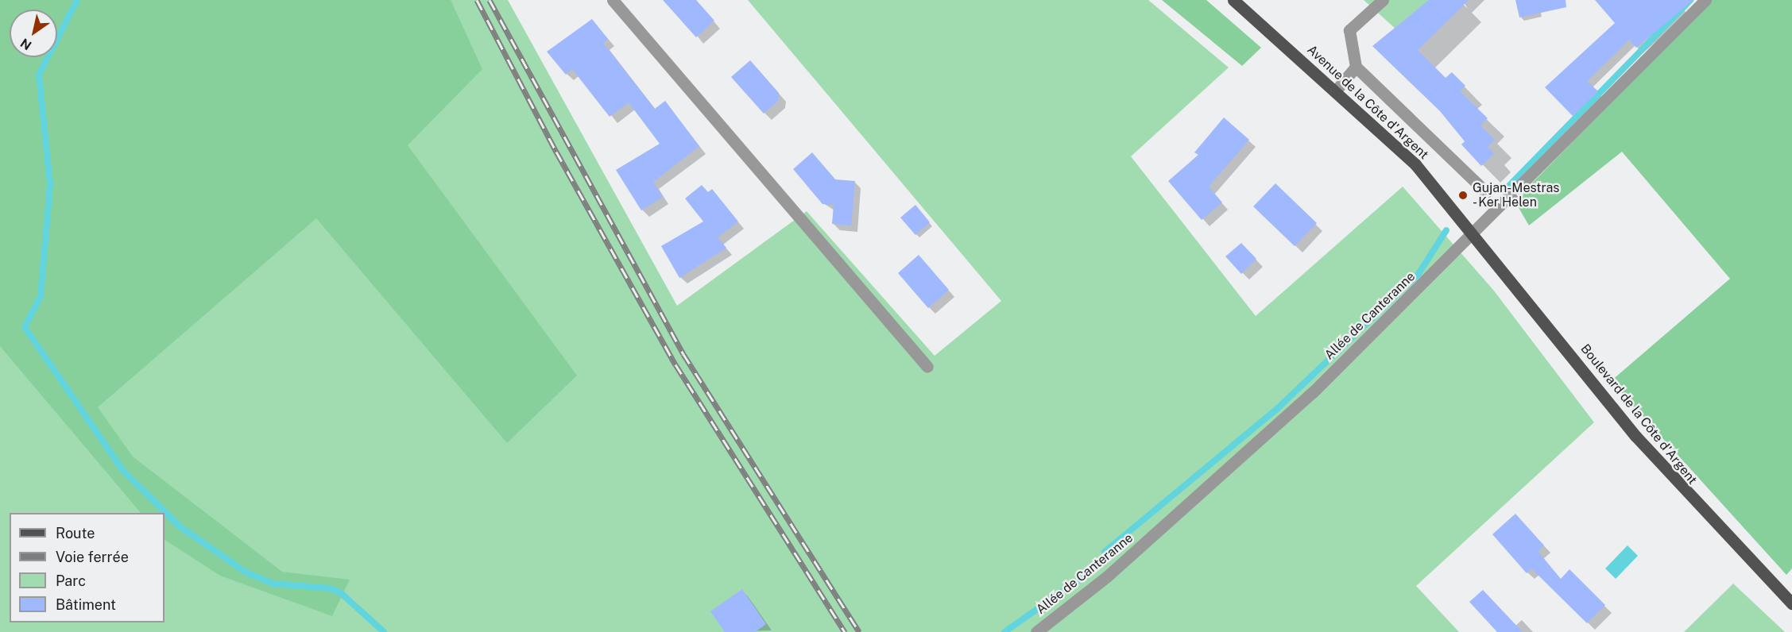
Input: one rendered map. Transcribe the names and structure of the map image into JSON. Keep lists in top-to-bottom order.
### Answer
{
  "streets": {
    "main road": ["Avenue de la Côte d'Argent", "Boulevard de la Côte d'Argent"],
    "street": ["Allée de Canteranne"]
  },
  "crossings": [
    ["Avenue de la Côte d'Argent", "Allée de Canteranne"],
    ["Avenue de la Côte d'Argent", "Boulevard de la Côte d'Argent"],
    ["Allée de Canteranne", "Boulevard de la Côte d'Argent"]
  ],
  "places": ["Gujan-Mestras - Ker Helen"],
  "legend": [
    "Route",
    "Voie ferrée",
    "Parc",
    "Bâtiment"
  ],
  "north": "bottom left"
}
